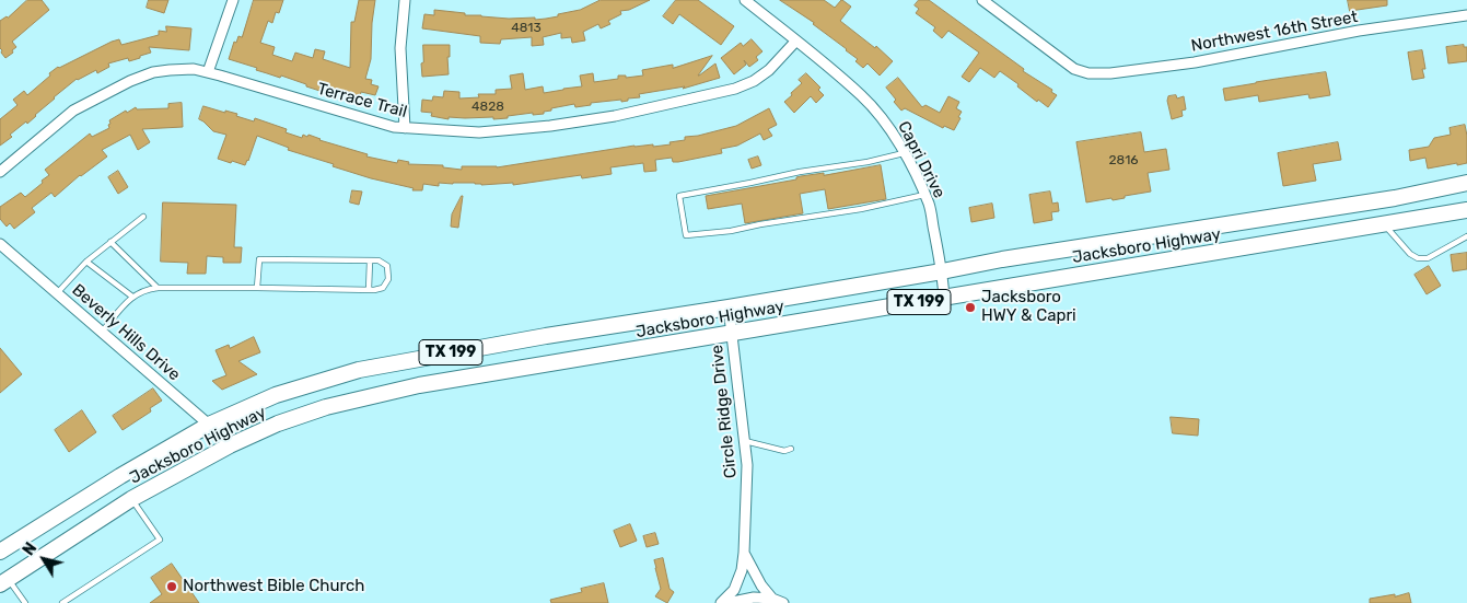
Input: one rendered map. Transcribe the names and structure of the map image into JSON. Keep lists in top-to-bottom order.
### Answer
{
  "streets": {
    "main road": ["Jacksboro Highway", "TX 199"],
    "street": [
      "Northwest 16th Street",
      "Terrace Trail",
      "Capri Drive",
      "Beverly Hills Drive",
      "Circle Ridge Drive"
    ]
  },
  "crossings": [
    ["Terrace Trail", "Capri Drive"],
    ["Capri Drive", "Jacksboro Highway"],
    ["Jacksboro Highway", "Beverly Hills Drive"],
    ["Jacksboro Highway", "Circle Ridge Drive"]
  ],
  "places": ["Jacksboro HWY & Capri", "Northwest Bible Church"],
  "house_numbers": ["4813", "4828", "2816"],
  "north": "top left"
}
